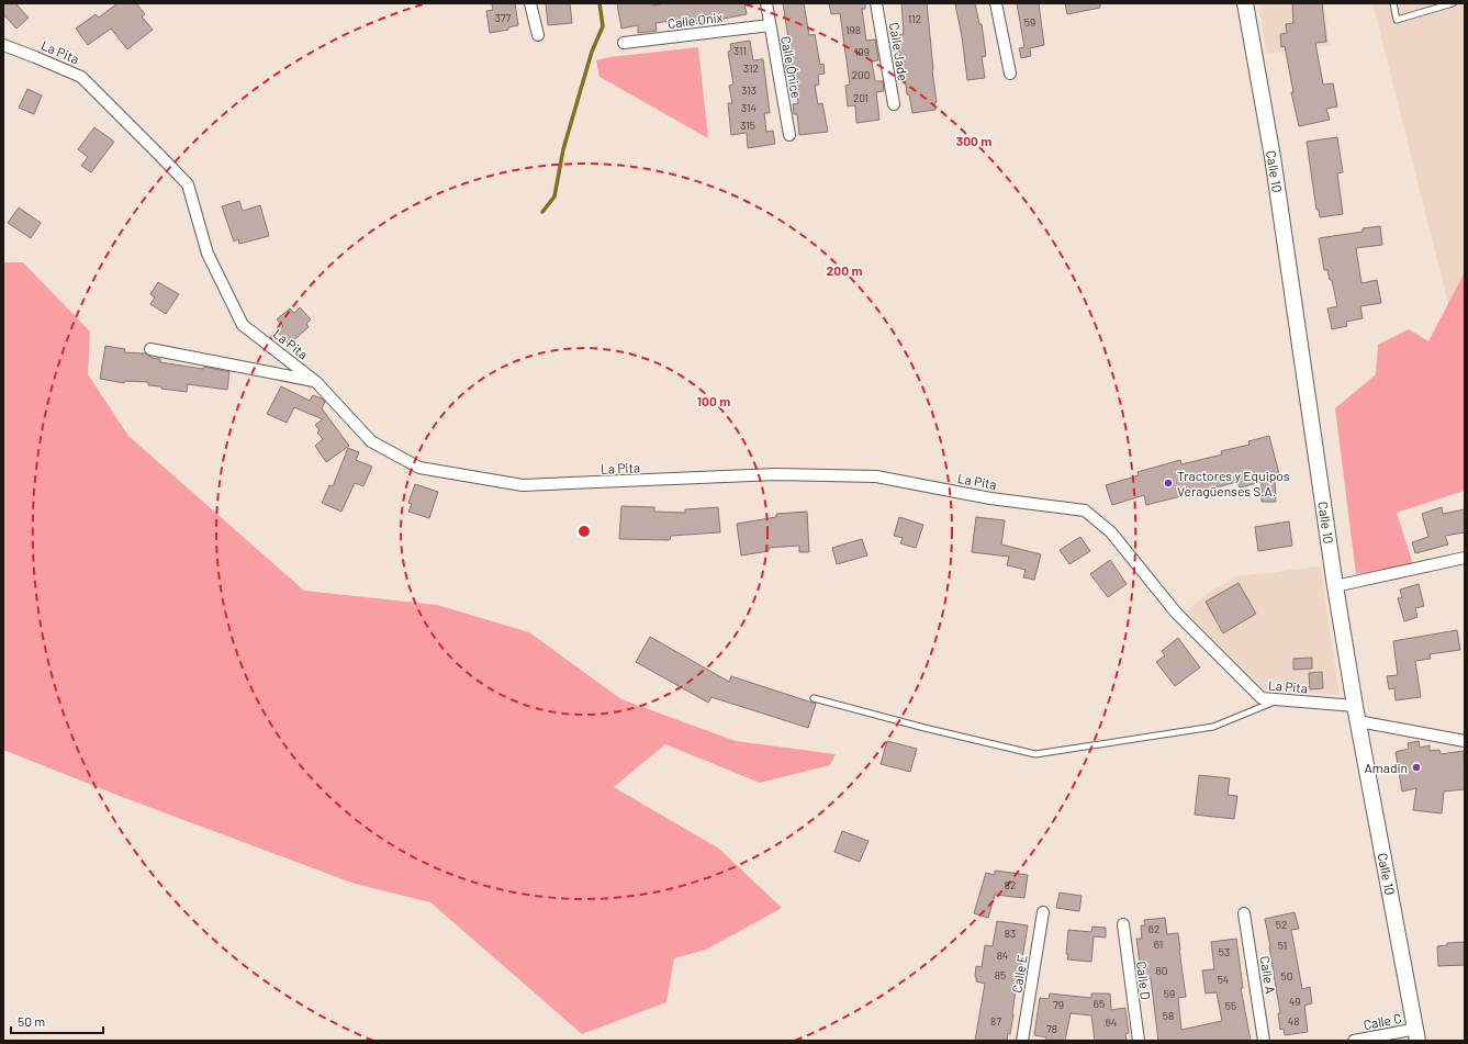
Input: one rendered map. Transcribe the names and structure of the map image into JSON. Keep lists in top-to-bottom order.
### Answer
{
  "streets": {
    "main road": ["Calle 10"],
    "street": [
      "Calle Onix",
      "La Pita",
      "Calle Jade",
      "Calle Ónice",
      "Calle E",
      "Calle A",
      "Calle D",
      "Calle C"
    ]
  },
  "crossings": [
    ["Calle Onix", "Calle Ónice"],
    ["La Pita", "Calle 10"],
    ["Calle 10", "Calle C"]
  ],
  "places": ["Tractores y Equipos Veragüenses S.A.", "Amadin"],
  "house_numbers": [
    "377",
    "112",
    "59",
    "198",
    "311",
    "199",
    "312",
    "200",
    "313",
    "201",
    "314",
    "315",
    "82",
    "52",
    "62",
    "83",
    "61",
    "51",
    "53",
    "84",
    "60",
    "85",
    "50",
    "54",
    "59",
    "49",
    "65",
    "79",
    "55",
    "58",
    "87",
    "48",
    "64",
    "78"
  ],
  "scale_bar": "50 m",
  "rings": ["300 m", "200 m", "100 m"]
}
